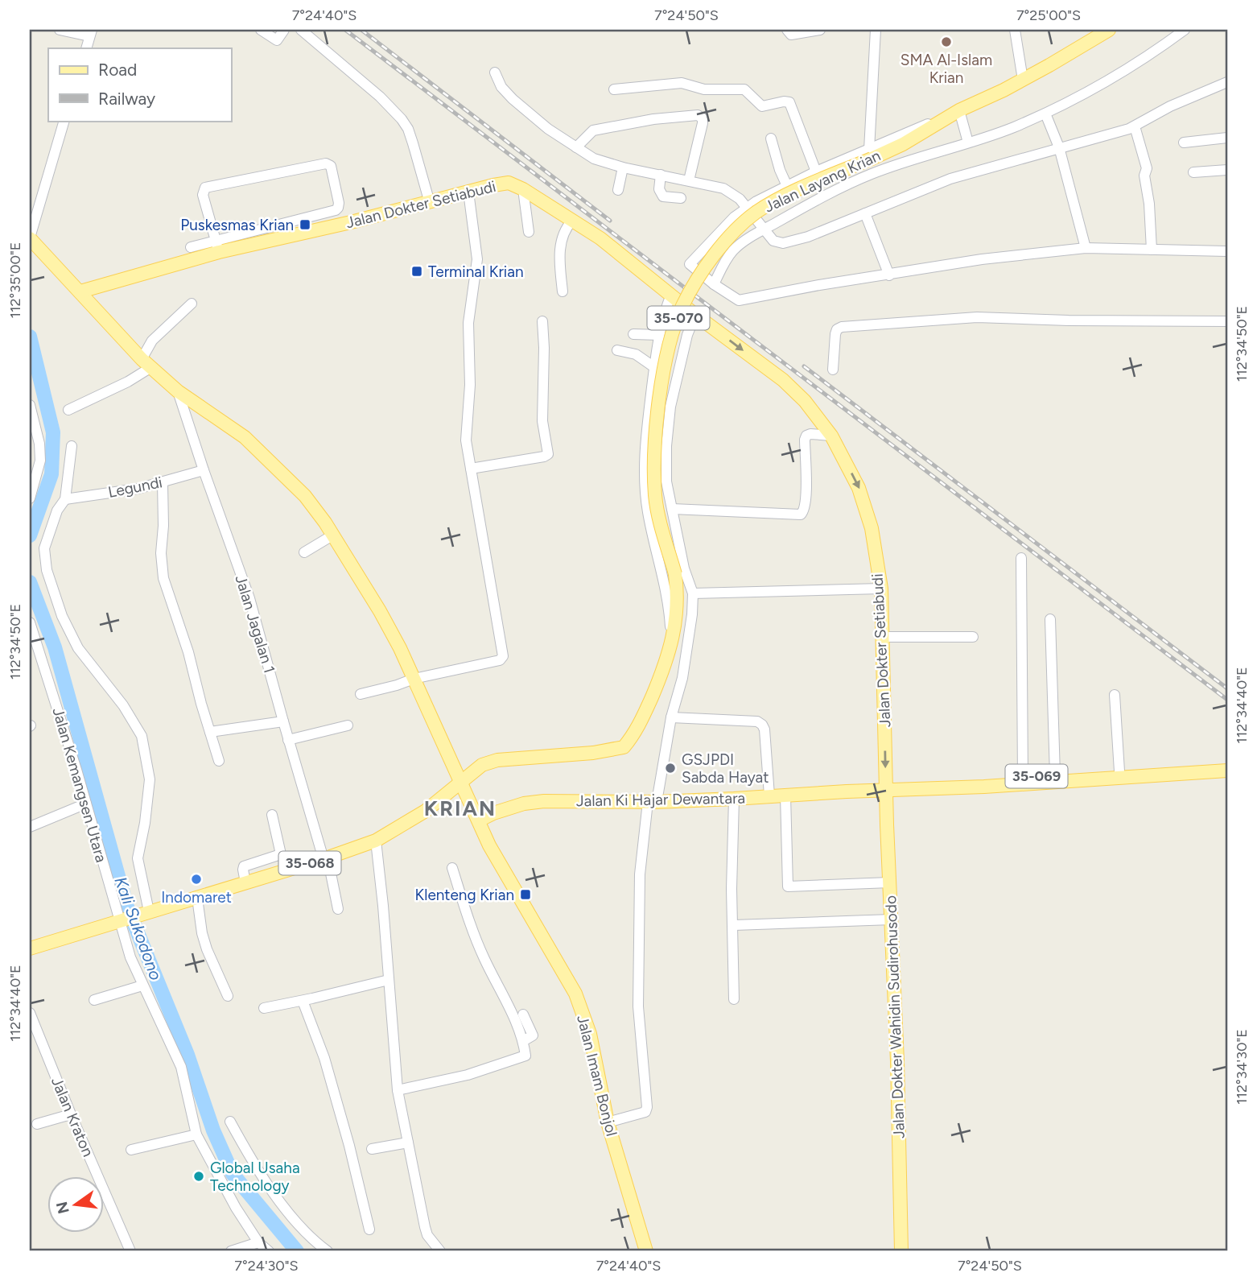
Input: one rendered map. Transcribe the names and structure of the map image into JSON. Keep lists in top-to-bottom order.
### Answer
{
  "streets": {
    "main road": [
      "Jalan Layang Krian",
      "Jalan Dokter Setiabudi",
      "35-070",
      "35-069",
      "Jalan Ki Hajar Dewantara",
      "35-068",
      "Jalan Dokter Wahidin Sudirohusodo",
      "Jalan Imam Bonjol"
    ],
    "street": [
      "Legundi",
      "Jalan Jagalan 1",
      "Jalan Kemangsen Utara",
      "Jalan Kraton"
    ]
  },
  "crossings": [
    ["Jalan Layang Krian", "35-070"],
    ["Jalan Dokter Setiabudi", "Jalan Ki Hajar Dewantara"],
    ["Jalan Dokter Setiabudi", "Jalan Dokter Wahidin Sudirohusodo"],
    ["Jalan Dokter Setiabudi", "Jalan Imam Bonjol"],
    ["35-070", "35-068"],
    ["35-070", "Jalan Imam Bonjol"],
    ["Legundi", "Jalan Jagalan 1"],
    ["Jalan Jagalan 1", "35-068"],
    ["Jalan Jagalan 1", "Jalan Imam Bonjol"],
    ["Jalan Kemangsen Utara", "35-068"],
    ["Jalan Ki Hajar Dewantara", "Jalan Dokter Wahidin Sudirohusodo"],
    ["Jalan Ki Hajar Dewantara", "Jalan Imam Bonjol"],
    ["35-068", "Jalan Imam Bonjol"]
  ],
  "one_way": ["Jalan Dokter Setiabudi"],
  "districts": ["KRIAN"],
  "water": ["Kali Sukodono"],
  "places": {
    "other": [
      "SMA Al-Islam Krian",
      "GSJPDI Sabda Hayat",
      "Indomaret",
      "Global Usaha Technology"
    ],
    "transit": ["Puskesmas Krian", "Terminal Krian", "Klenteng Krian"]
  },
  "legend": ["Road", "Railway"],
  "north": "left",
  "coordinates": [
    "7°24'40\"S",
    "7°24'50\"S",
    "7°25'00\"S",
    "112°35'00\"E",
    "112°34'50\"E",
    "112°34'40\"E",
    "112°34'30\"E",
    "7°24'30\"S"
  ]
}
